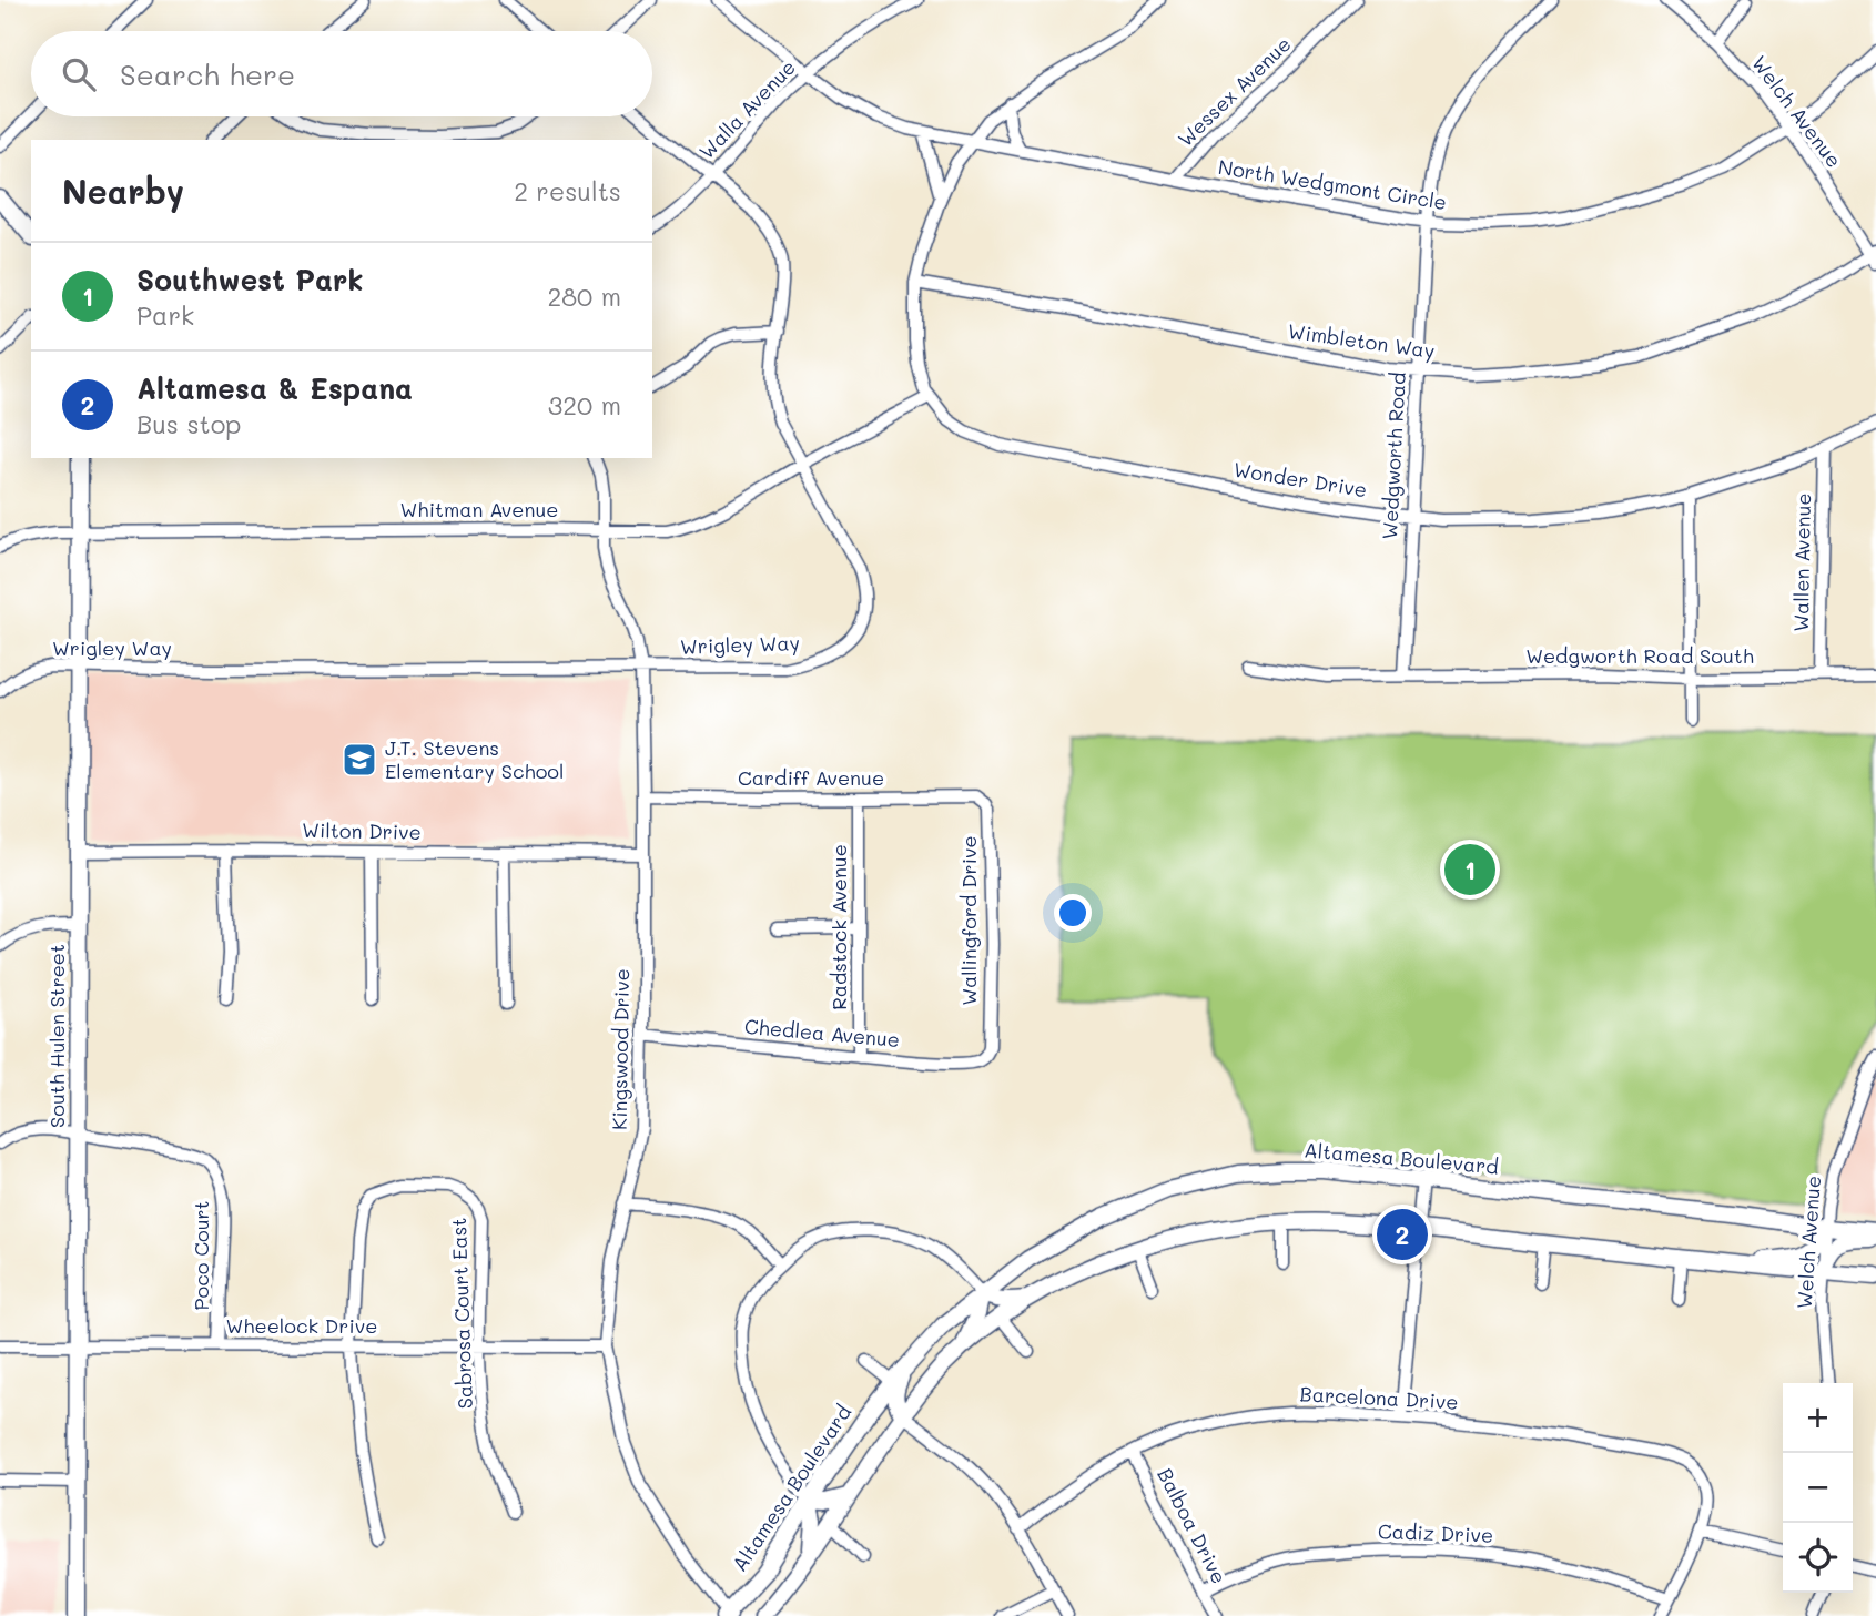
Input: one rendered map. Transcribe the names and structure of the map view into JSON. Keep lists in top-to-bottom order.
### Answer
{
  "streets": {
    "main road": ["South Hulen Street", "Altamesa Boulevard"],
    "street": [
      "Wessex Avenue",
      "Walla Avenue",
      "Welch Avenue",
      "North Wedgmont Circle",
      "Wimbleton Way",
      "Wedgworth Road",
      "Wonder Drive",
      "Whitman Avenue",
      "Wallen Avenue",
      "Wrigley Way",
      "Wedgworth Road South",
      "Cardiff Avenue",
      "Wilton Drive",
      "Wallingford Drive",
      "Radstock Avenue",
      "Chedlea Avenue",
      "Kingswood Drive",
      "Poco Court",
      "Sabrosa Court East",
      "Wheelock Drive",
      "Barcelona Drive",
      "Balboa Drive",
      "Cadiz Drive"
    ]
  },
  "crossings": [
    ["Wessex Avenue", "North Wedgmont Circle"],
    ["Walla Avenue", "North Wedgmont Circle"],
    ["Walla Avenue", "Wrigley Way"],
    ["Welch Avenue", "North Wedgmont Circle"],
    ["Welch Avenue", "Wimbleton Way"],
    ["Welch Avenue", "Altamesa Boulevard"],
    ["North Wedgmont Circle", "Wedgworth Road"],
    ["North Wedgmont Circle", "Wonder Drive"],
    ["Wimbleton Way", "Wedgworth Road"],
    ["Wimbleton Way", "Wonder Drive"],
    ["Wedgworth Road", "Wonder Drive"],
    ["Wedgworth Road", "Wedgworth Road South"],
    ["Wonder Drive", "Whitman Avenue"],
    ["Wonder Drive", "Wallen Avenue"],
    ["Whitman Avenue", "Wrigley Way"],
    ["Whitman Avenue", "South Hulen Street"],
    ["Whitman Avenue", "Kingswood Drive"],
    ["Wallen Avenue", "Wedgworth Road South"],
    ["Wrigley Way", "South Hulen Street"],
    ["Wrigley Way", "Kingswood Drive"],
    ["Cardiff Avenue", "Wallingford Drive"],
    ["Cardiff Avenue", "Radstock Avenue"],
    ["Cardiff Avenue", "Kingswood Drive"],
    ["Wilton Drive", "South Hulen Street"],
    ["Wilton Drive", "Kingswood Drive"],
    ["Wallingford Drive", "Chedlea Avenue"],
    ["Radstock Avenue", "Chedlea Avenue"],
    ["Chedlea Avenue", "Kingswood Drive"],
    ["South Hulen Street", "Poco Court"],
    ["South Hulen Street", "Wheelock Drive"],
    ["Kingswood Drive", "Altamesa Boulevard"],
    ["Kingswood Drive", "Wheelock Drive"],
    ["Poco Court", "Wheelock Drive"],
    ["Sabrosa Court East", "Wheelock Drive"],
    ["Barcelona Drive", "Balboa Drive"],
    ["Balboa Drive", "Cadiz Drive"]
  ],
  "places": {
    "school or university": ["J.T. Stevens Elementary School"]
  },
  "page": {
    "search": "Search here",
    "heading": ["Nearby", "2 results"],
    "list": [
      {
        "mark": "1",
        "name": "Southwest Park",
        "note": "Park",
        "value": "280 m"
      },
      {
        "mark": "2",
        "name": "Altamesa & Espana",
        "note": "Bus stop",
        "value": "320 m"
      }
    ],
    "pins": ["1", "2"],
    "map_buttons": ["+", "−"]
  }
}
